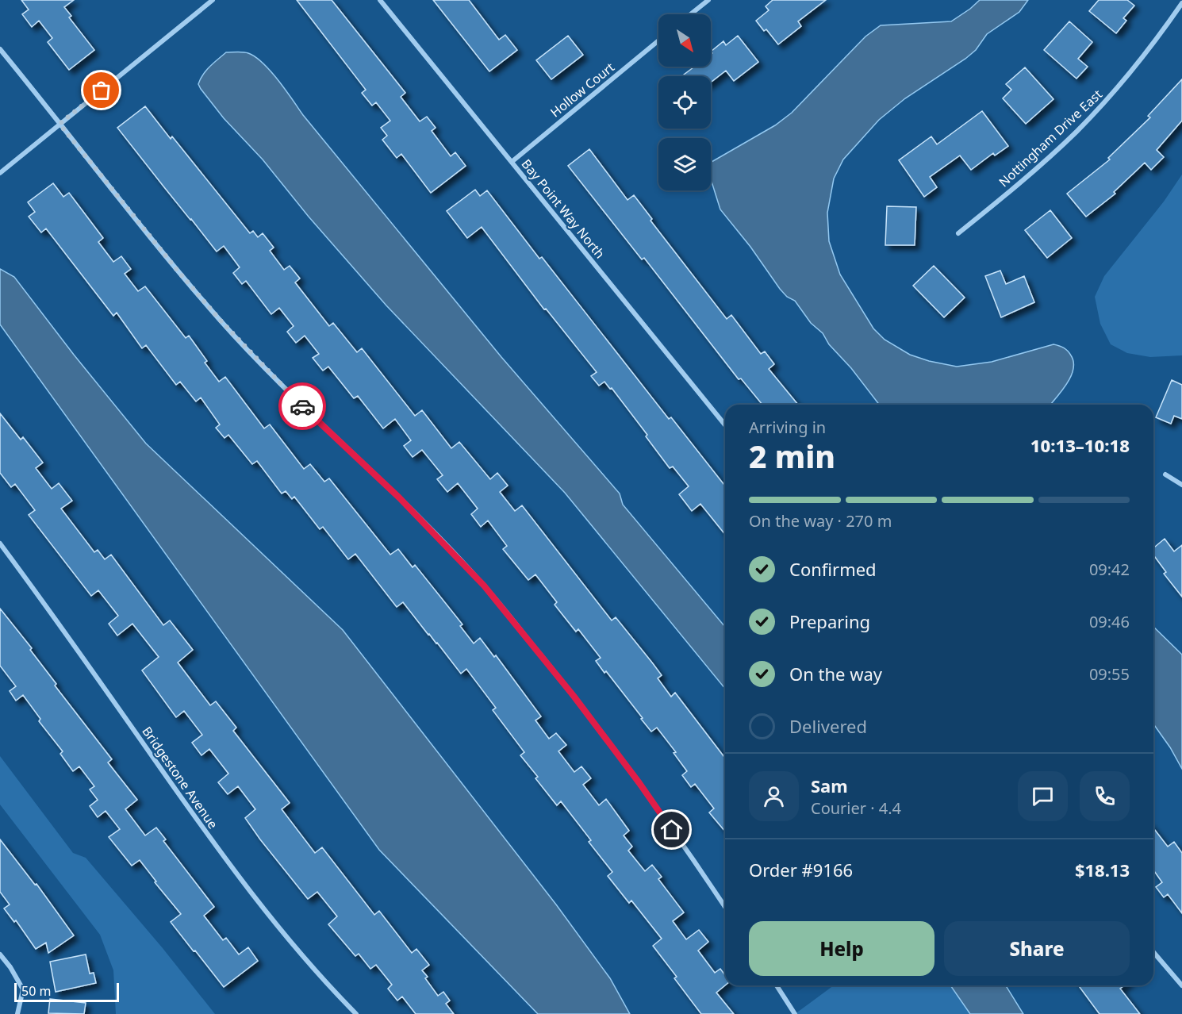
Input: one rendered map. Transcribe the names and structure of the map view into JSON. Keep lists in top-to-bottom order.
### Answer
{
  "streets": {
    "street": [
      "Hollow Court",
      "Nottingham Drive East",
      "Bay Point Way North",
      "Bridgestone Avenue"
    ]
  },
  "crossings": [
    ["Hollow Court", "Bay Point Way North"]
  ],
  "scale_bar": "50 m",
  "north": "bottom right",
  "page": {
    "heading": ["2 min", "Arriving in", "10:13–10:18"],
    "panel": [
      "Sam",
      "Courier · 4.4",
      "Order #9166",
      "$18.13"
    ],
    "bar": "On the way · 270 m",
    "list": [
      ["Confirmed", "09:42"],
      ["Preparing", "09:46"],
      ["On the way", "09:55"],
      "Delivered"
    ],
    "buttons": ["Help", "Share"],
    "scale": "50 m"
  }
}
